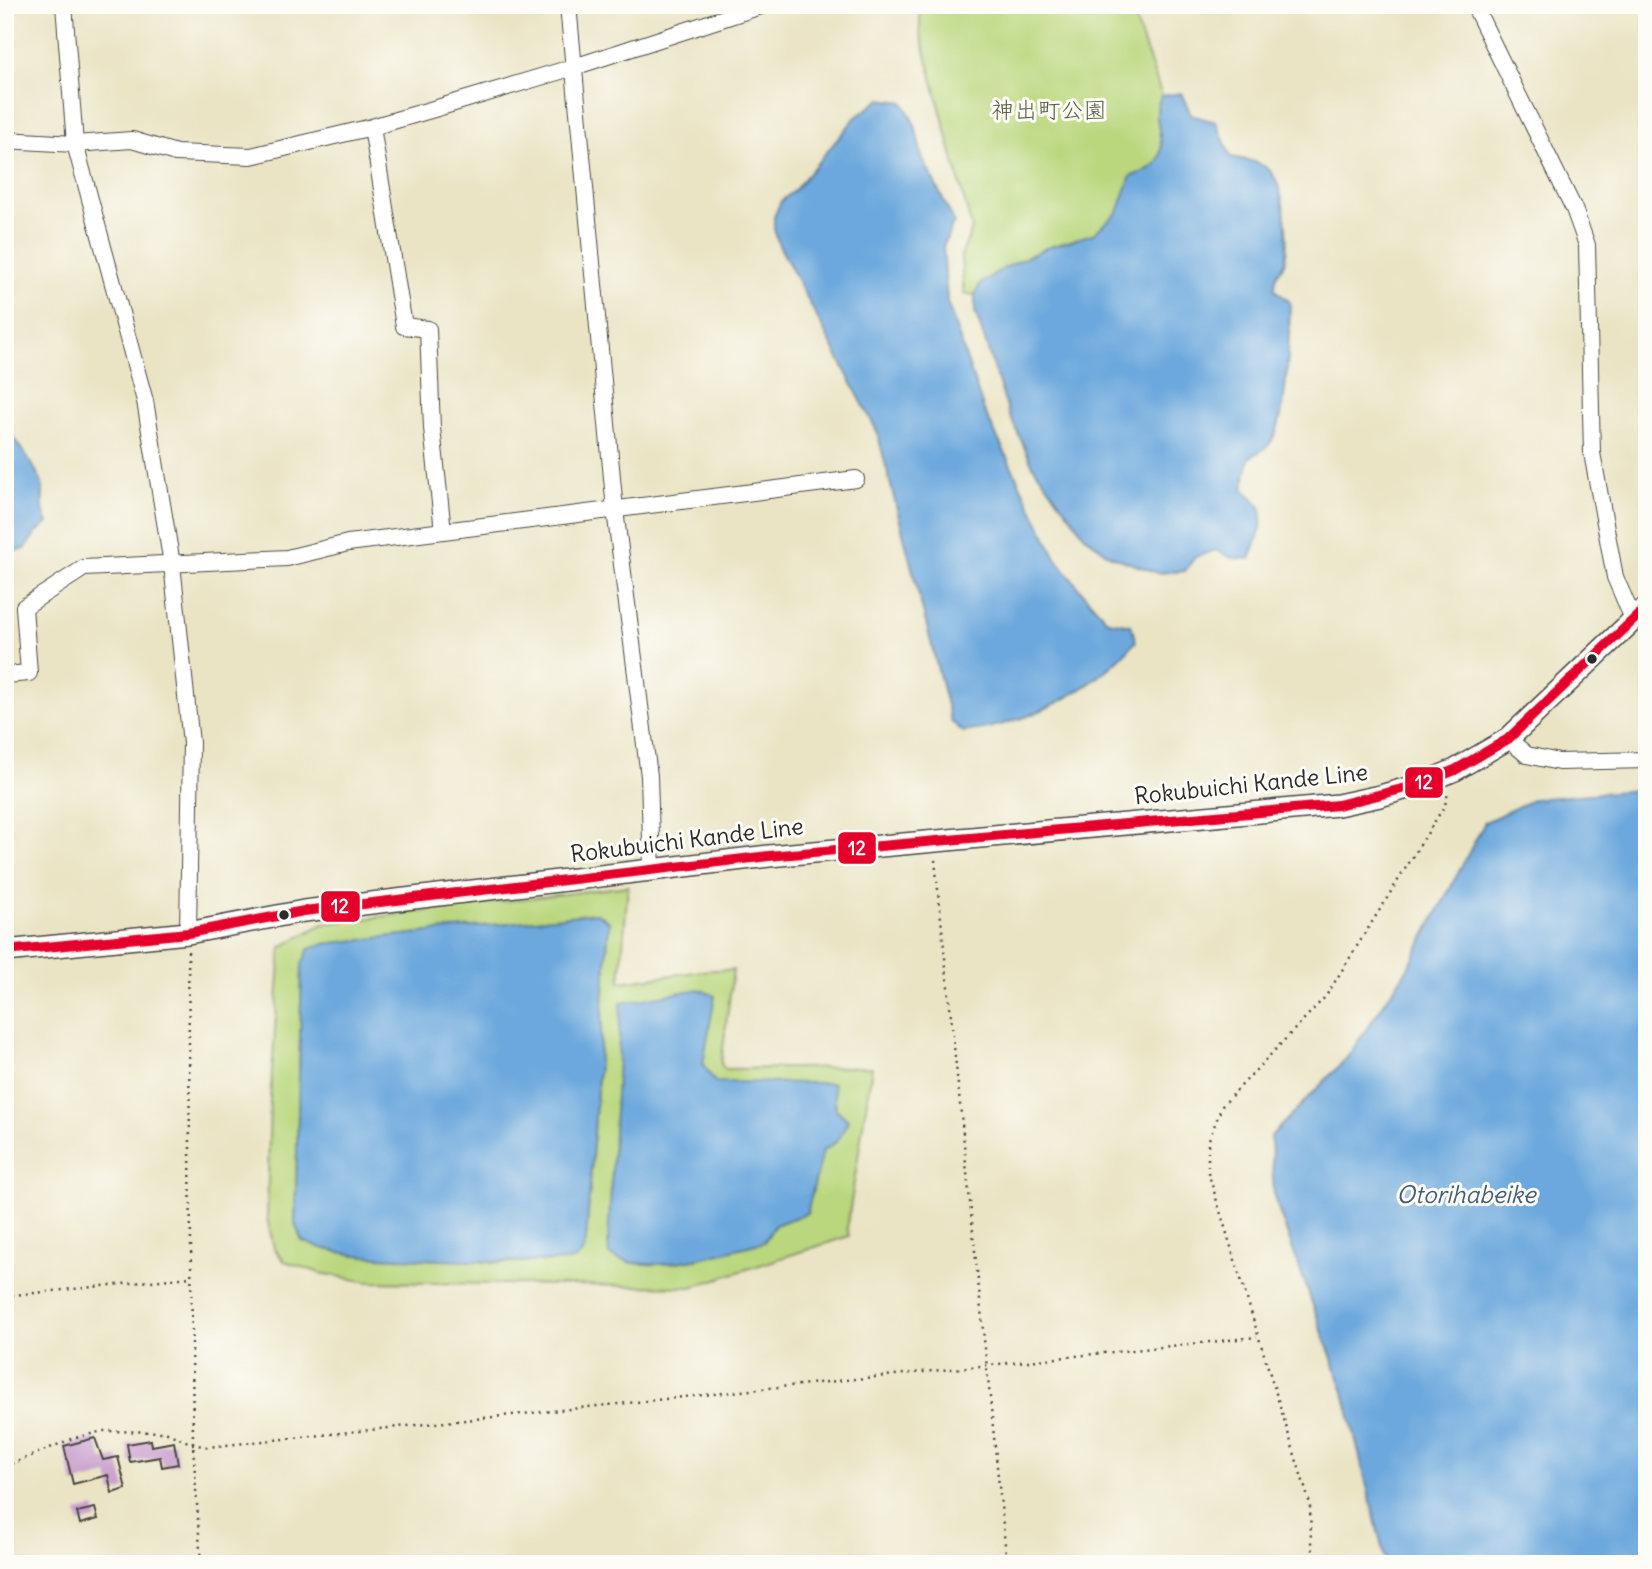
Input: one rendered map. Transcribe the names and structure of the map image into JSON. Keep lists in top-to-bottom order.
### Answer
{
  "streets": {
    "main road": ["Rokubuichi Kande Line"]
  },
  "water": ["Otorihabeike"],
  "parks": ["神出町公園"],
  "lines": ["transit line 12"]
}
